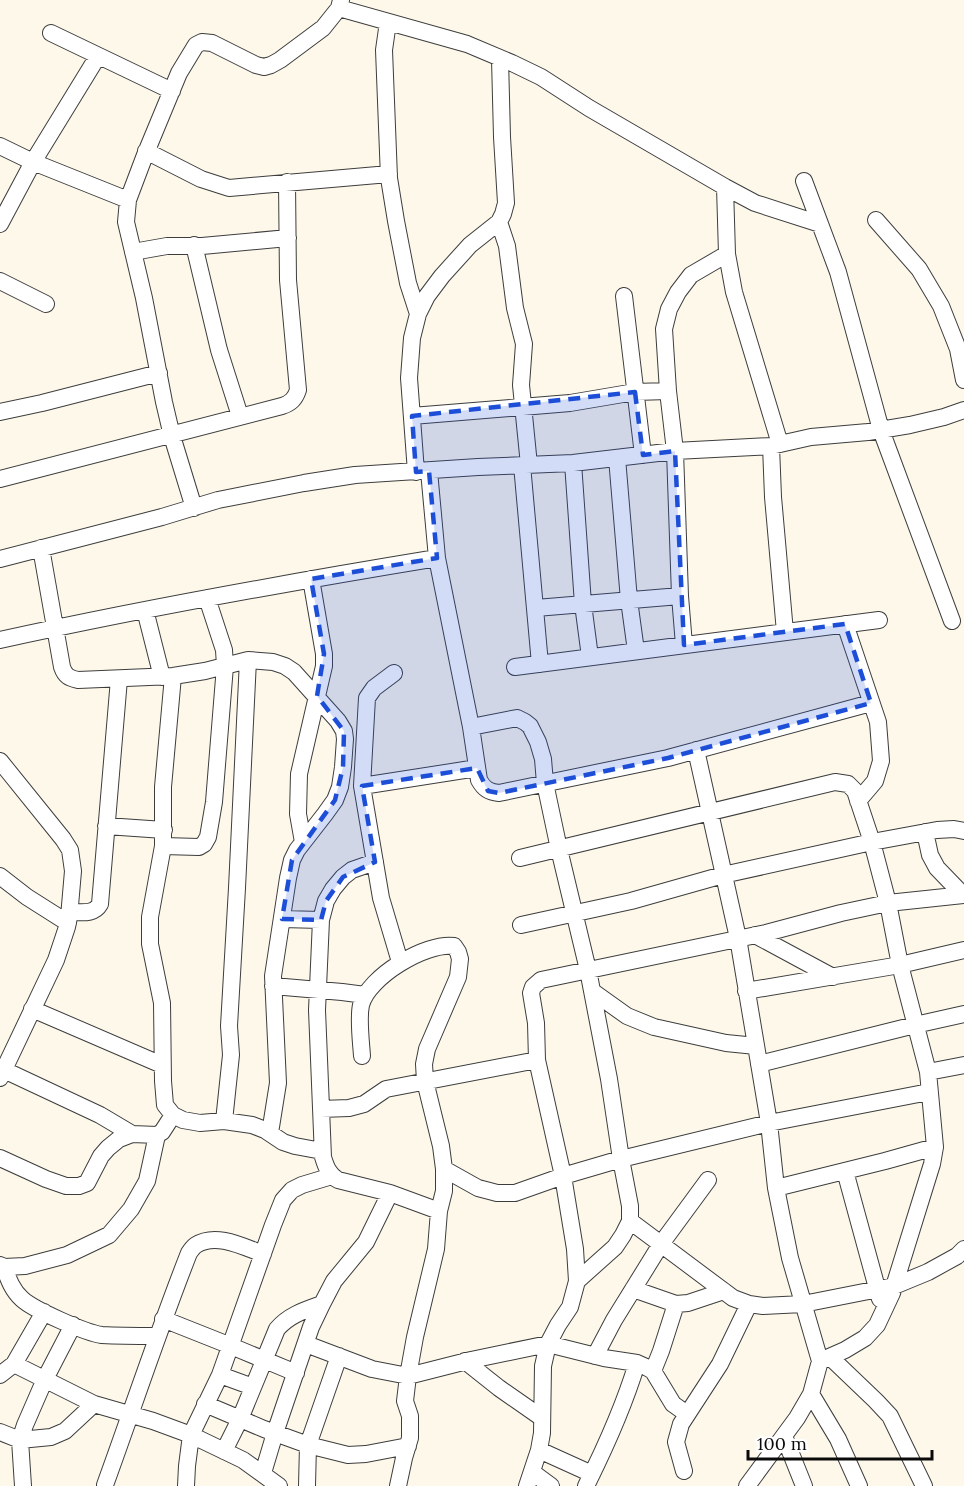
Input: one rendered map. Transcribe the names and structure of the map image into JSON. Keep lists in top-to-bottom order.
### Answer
{
  "scale_bar": "100 m"
}
